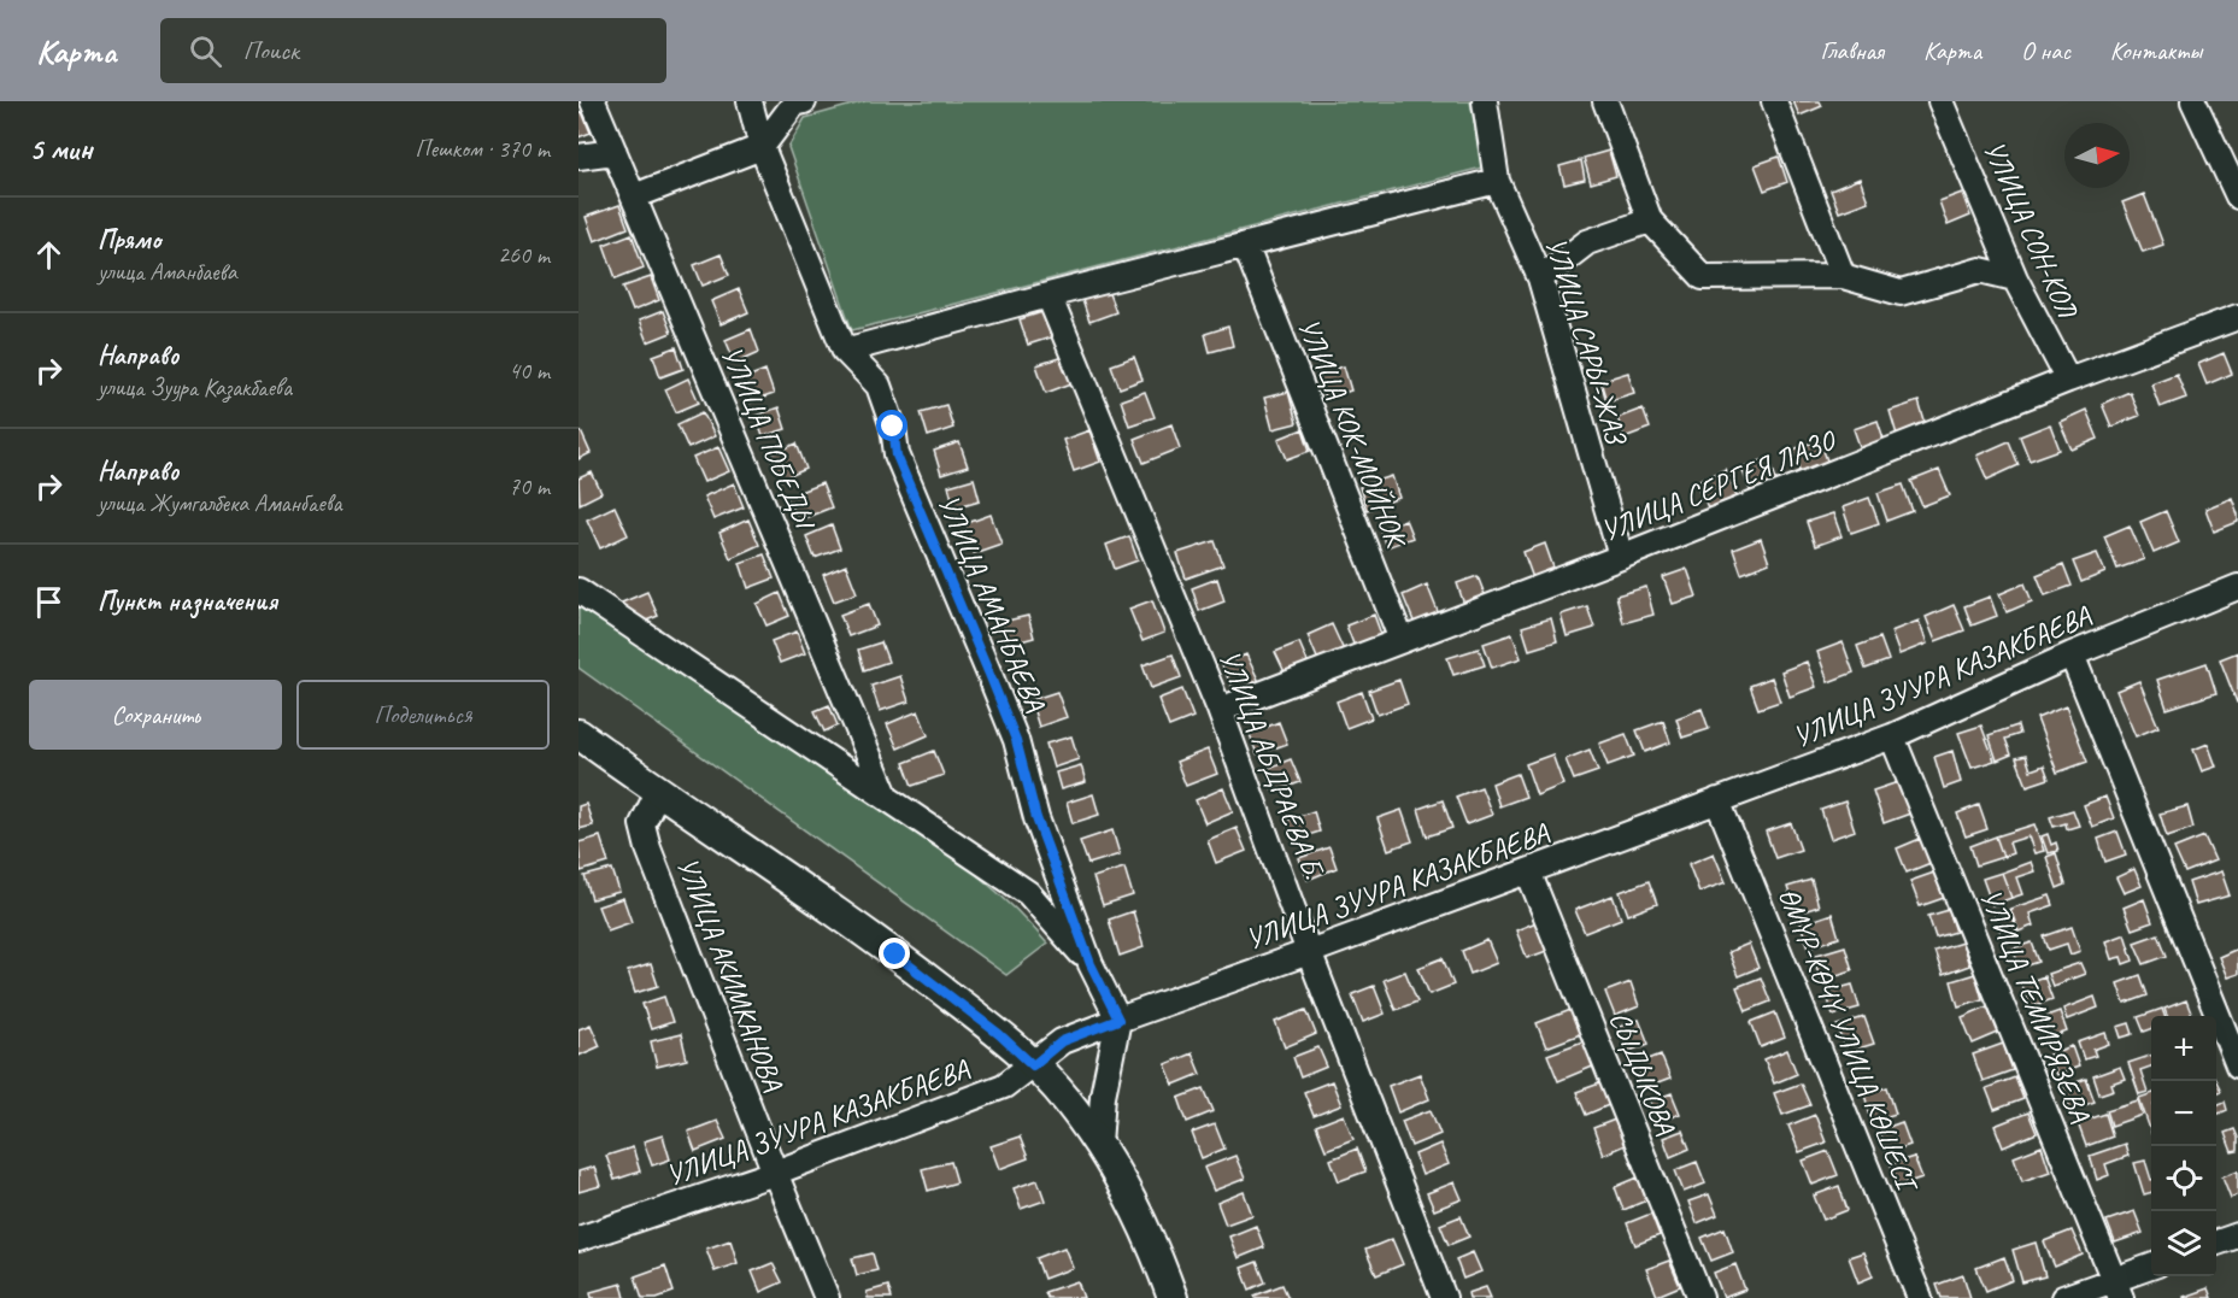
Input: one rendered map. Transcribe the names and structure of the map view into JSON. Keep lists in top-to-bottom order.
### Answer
{
  "streets": {
    "street": [
      "УЛИЦА СОН-КОЛ",
      "УЛИЦА САРЫ-ЖАЗ",
      "УЛИЦА КОК-МОЙНОК",
      "УЛИЦА ПОБЕДЫ",
      "УЛИЦА СЕРГЕЯ ЛАЗО",
      "УЛИЦА АМАНБАЕВА",
      "УЛИЦА ЗУУРА КАЗАКБАЕВА",
      "УЛИЦА АБДРАЕВА Б.",
      "УЛИЦА АКИМКАНОВА",
      "УЛИЦА ТЕМИРЯЗЕВА",
      "ӨМҮР-КӨЧҮ УЛИЦА КӨШЕСІ",
      "СЫДЫКОВА"
    ]
  },
  "crossings": [
    ["УЛИЦА СОН-КОЛ", "УЛИЦА СЕРГЕЯ ЛАЗО"],
    ["УЛИЦА САРЫ-ЖАЗ", "УЛИЦА СЕРГЕЯ ЛАЗО"],
    ["УЛИЦА КОК-МОЙНОК", "УЛИЦА СЕРГЕЯ ЛАЗО"],
    ["УЛИЦА СЕРГЕЯ ЛАЗО", "УЛИЦА АБДРАЕВА Б."],
    ["УЛИЦА АМАНБАЕВА", "УЛИЦА ЗУУРА КАЗАКБАЕВА"],
    ["УЛИЦА ЗУУРА КАЗАКБАЕВА", "УЛИЦА АБДРАЕВА Б."],
    ["УЛИЦА ЗУУРА КАЗАКБАЕВА", "УЛИЦА АКИМКАНОВА"],
    ["УЛИЦА ЗУУРА КАЗАКБАЕВА", "УЛИЦА ТЕМИРЯЗЕВА"],
    ["УЛИЦА ЗУУРА КАЗАКБАЕВА", "ӨМҮР-КӨЧҮ УЛИЦА КӨШЕСІ"],
    ["УЛИЦА ЗУУРА КАЗАКБАЕВА", "СЫДЫКОВА"]
  ],
  "north": "right",
  "page": {
    "header": "Карта",
    "search": "Поиск",
    "nav": [
      "Главная",
      "Карта",
      "О нас",
      "Контакты"
    ],
    "heading": ["5 мин", "Пешком · 370 m"],
    "list": [
      ["Прямо", "улица Аманбаева", "260 m"],
      ["Направо", "улица Зуура Казакбаева", "40 m"],
      ["Направо", "улица Жумгалбека Аманбаева", "70 m"],
      "Пункт назначения"
    ],
    "buttons": ["Сохранить", "Поделиться"],
    "map_buttons": ["+", "−"]
  }
}
